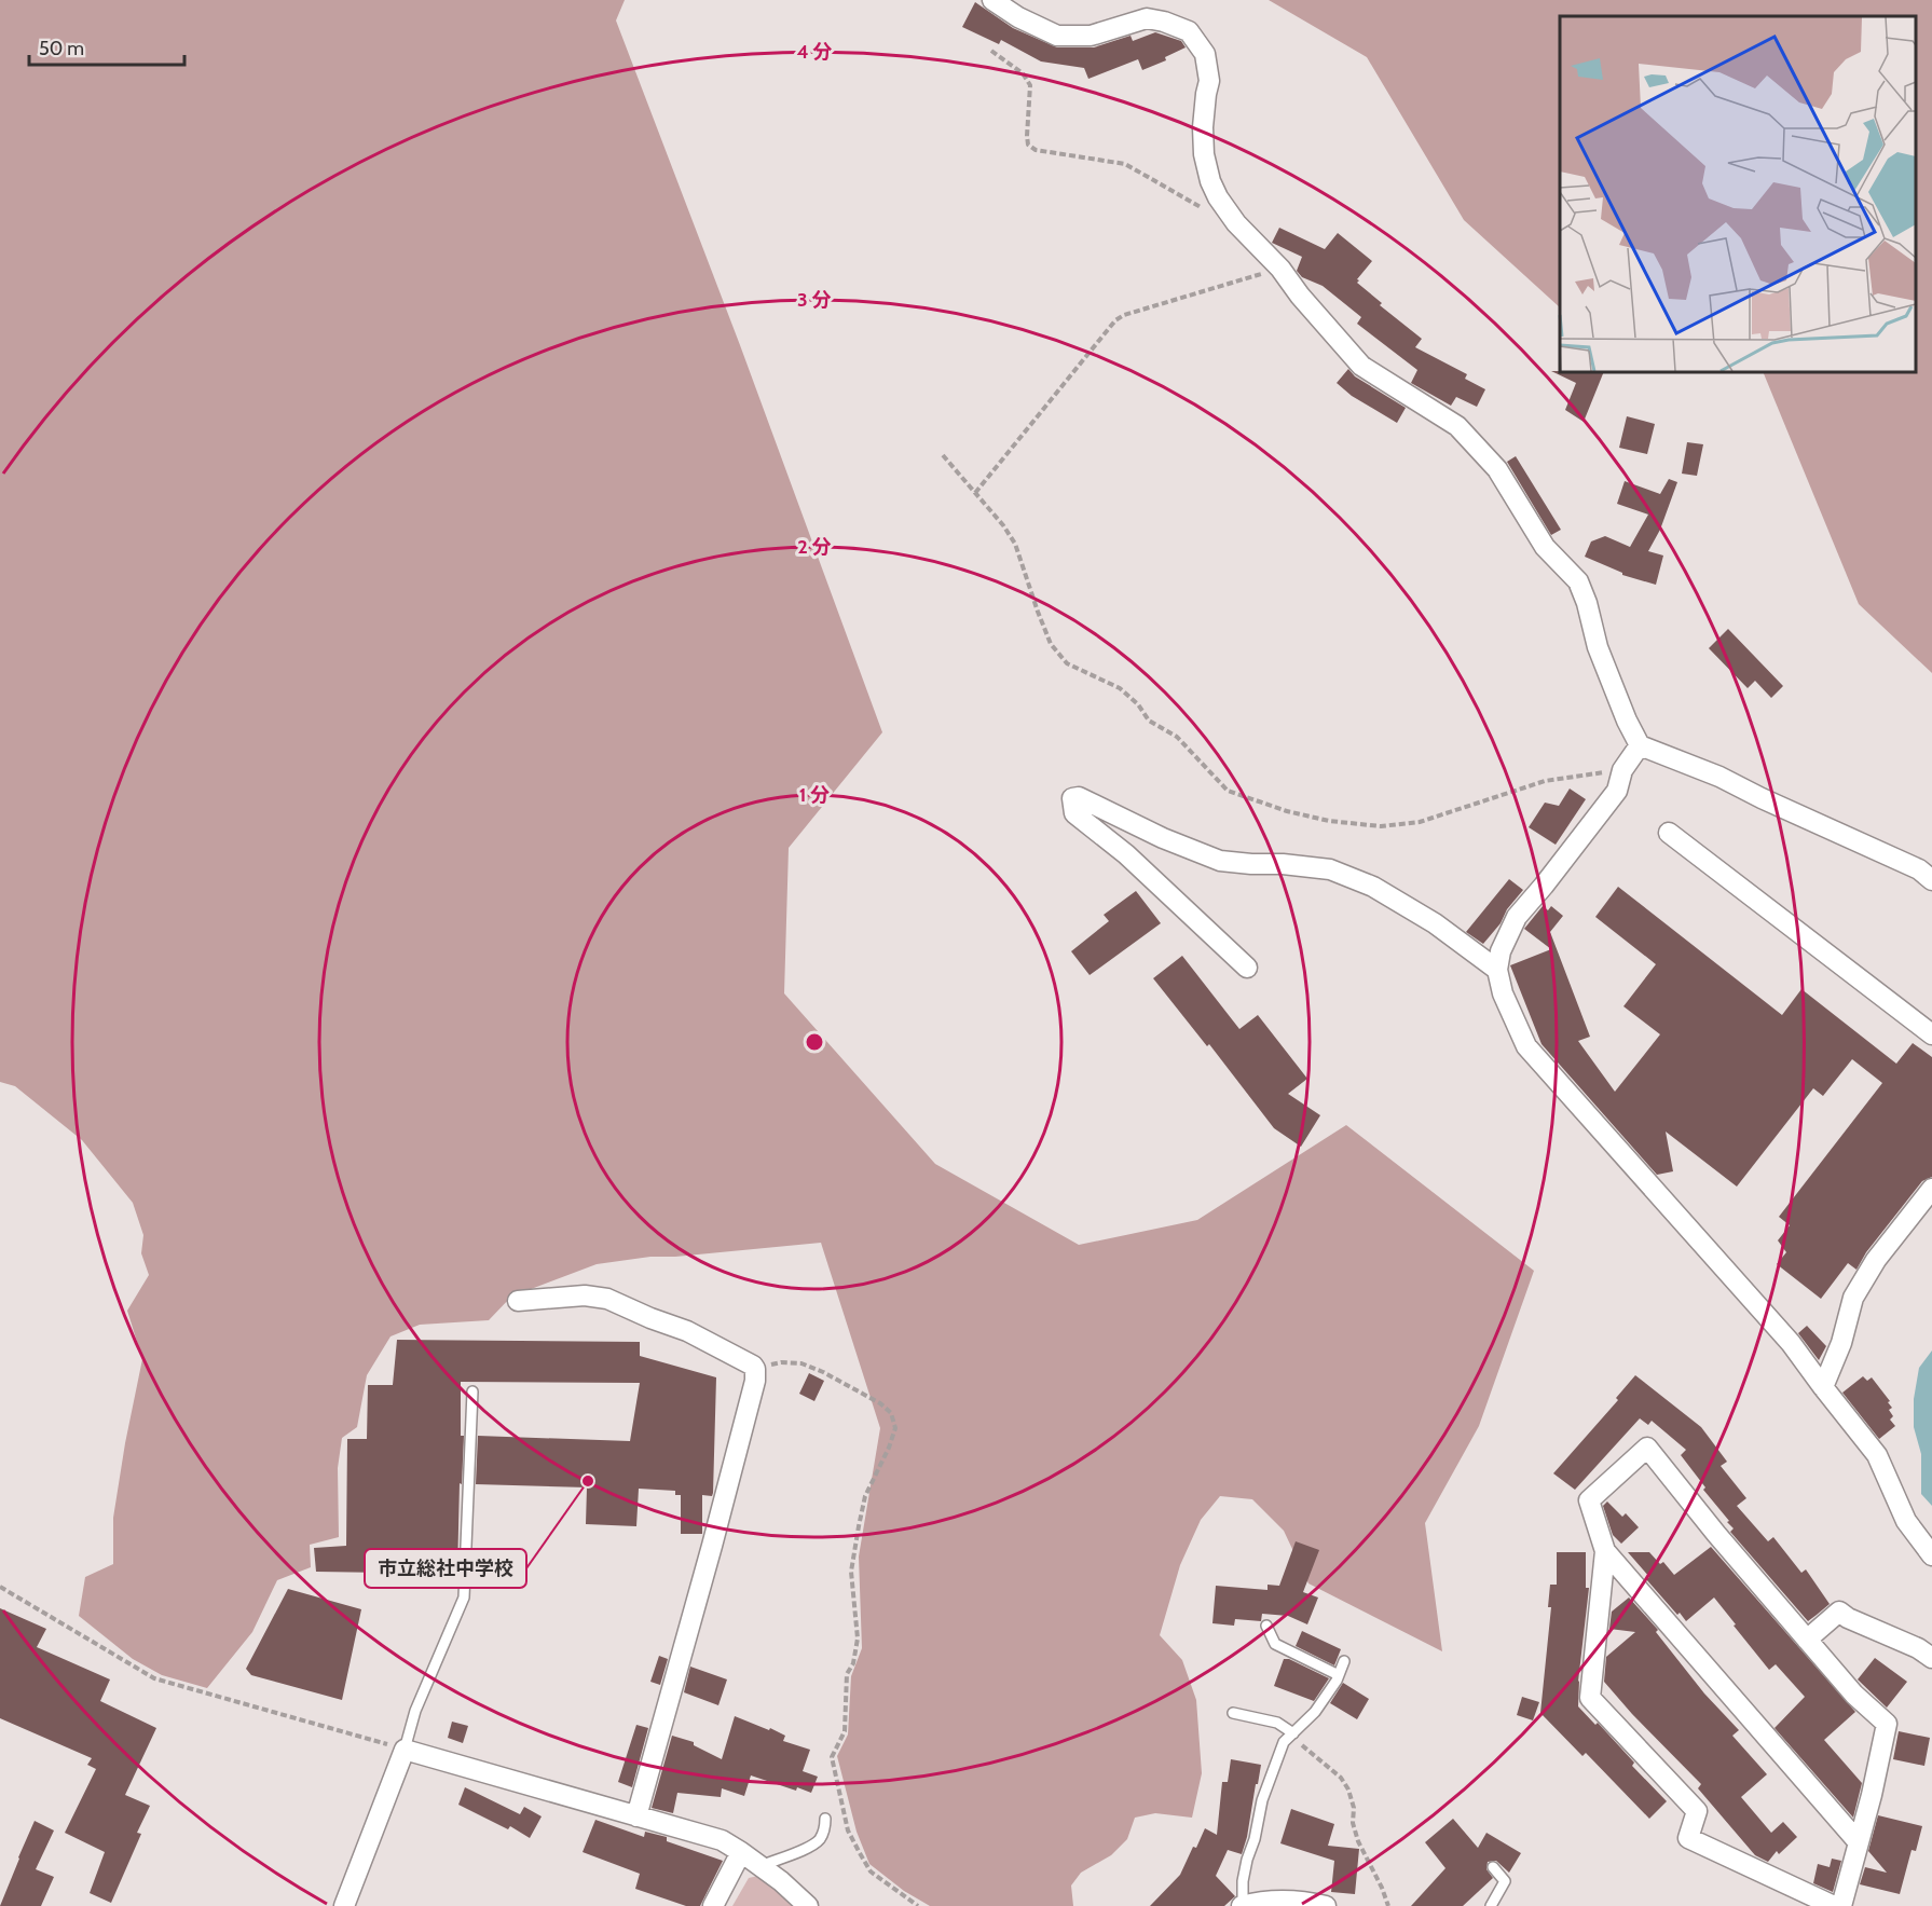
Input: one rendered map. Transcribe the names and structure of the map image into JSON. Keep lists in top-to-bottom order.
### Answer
{
  "places": ["市立総社中学校"],
  "scale_bar": "50 m",
  "rings": [
    "4 分",
    "3 分",
    "2 分",
    "1 分"
  ]
}
